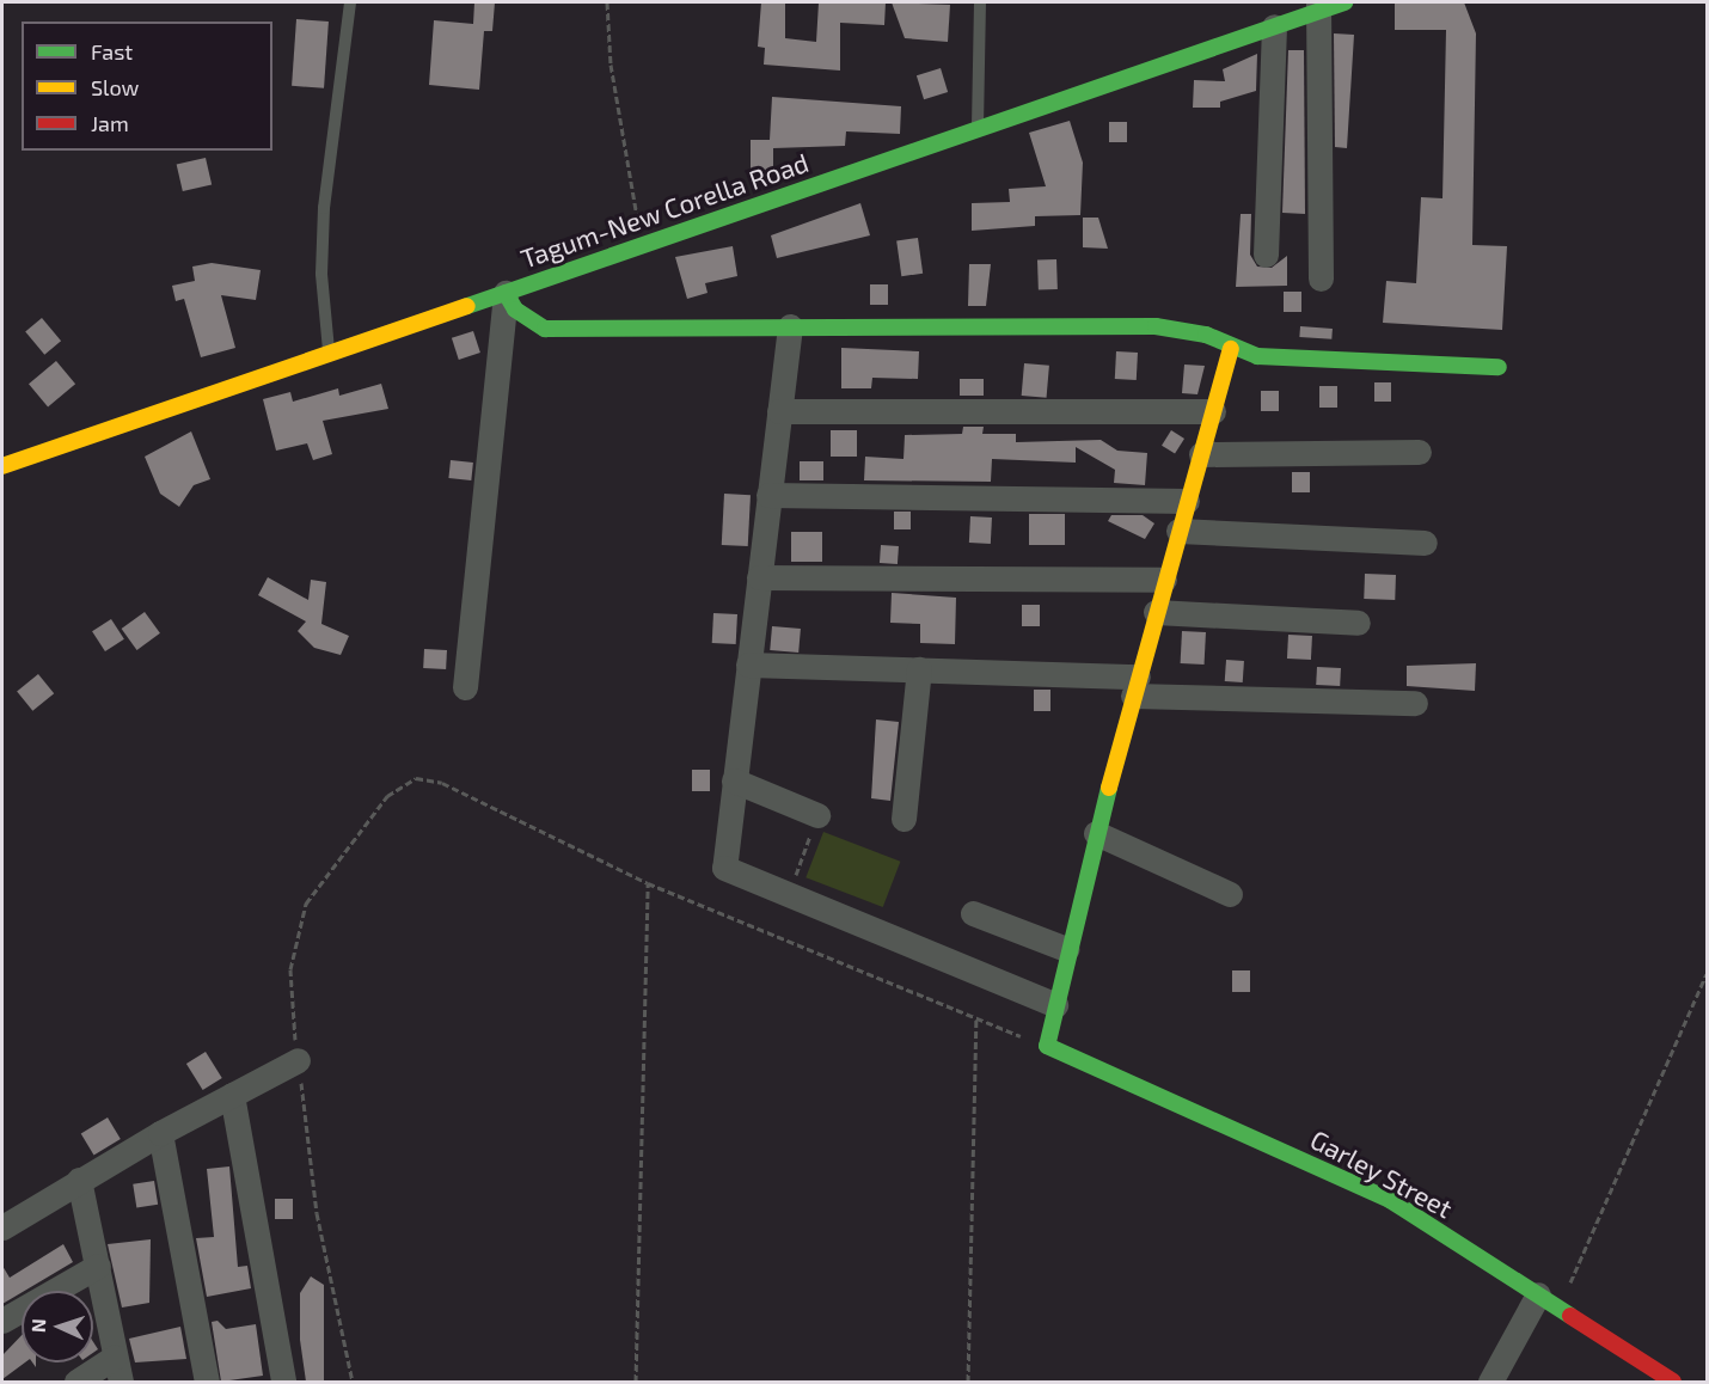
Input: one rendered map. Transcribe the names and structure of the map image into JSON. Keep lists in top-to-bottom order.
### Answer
{
  "streets": {
    "street": ["Tagum-New Corella Road", "Garley Street"]
  },
  "legend": ["Fast", "Slow", "Jam"],
  "north": "left"
}
